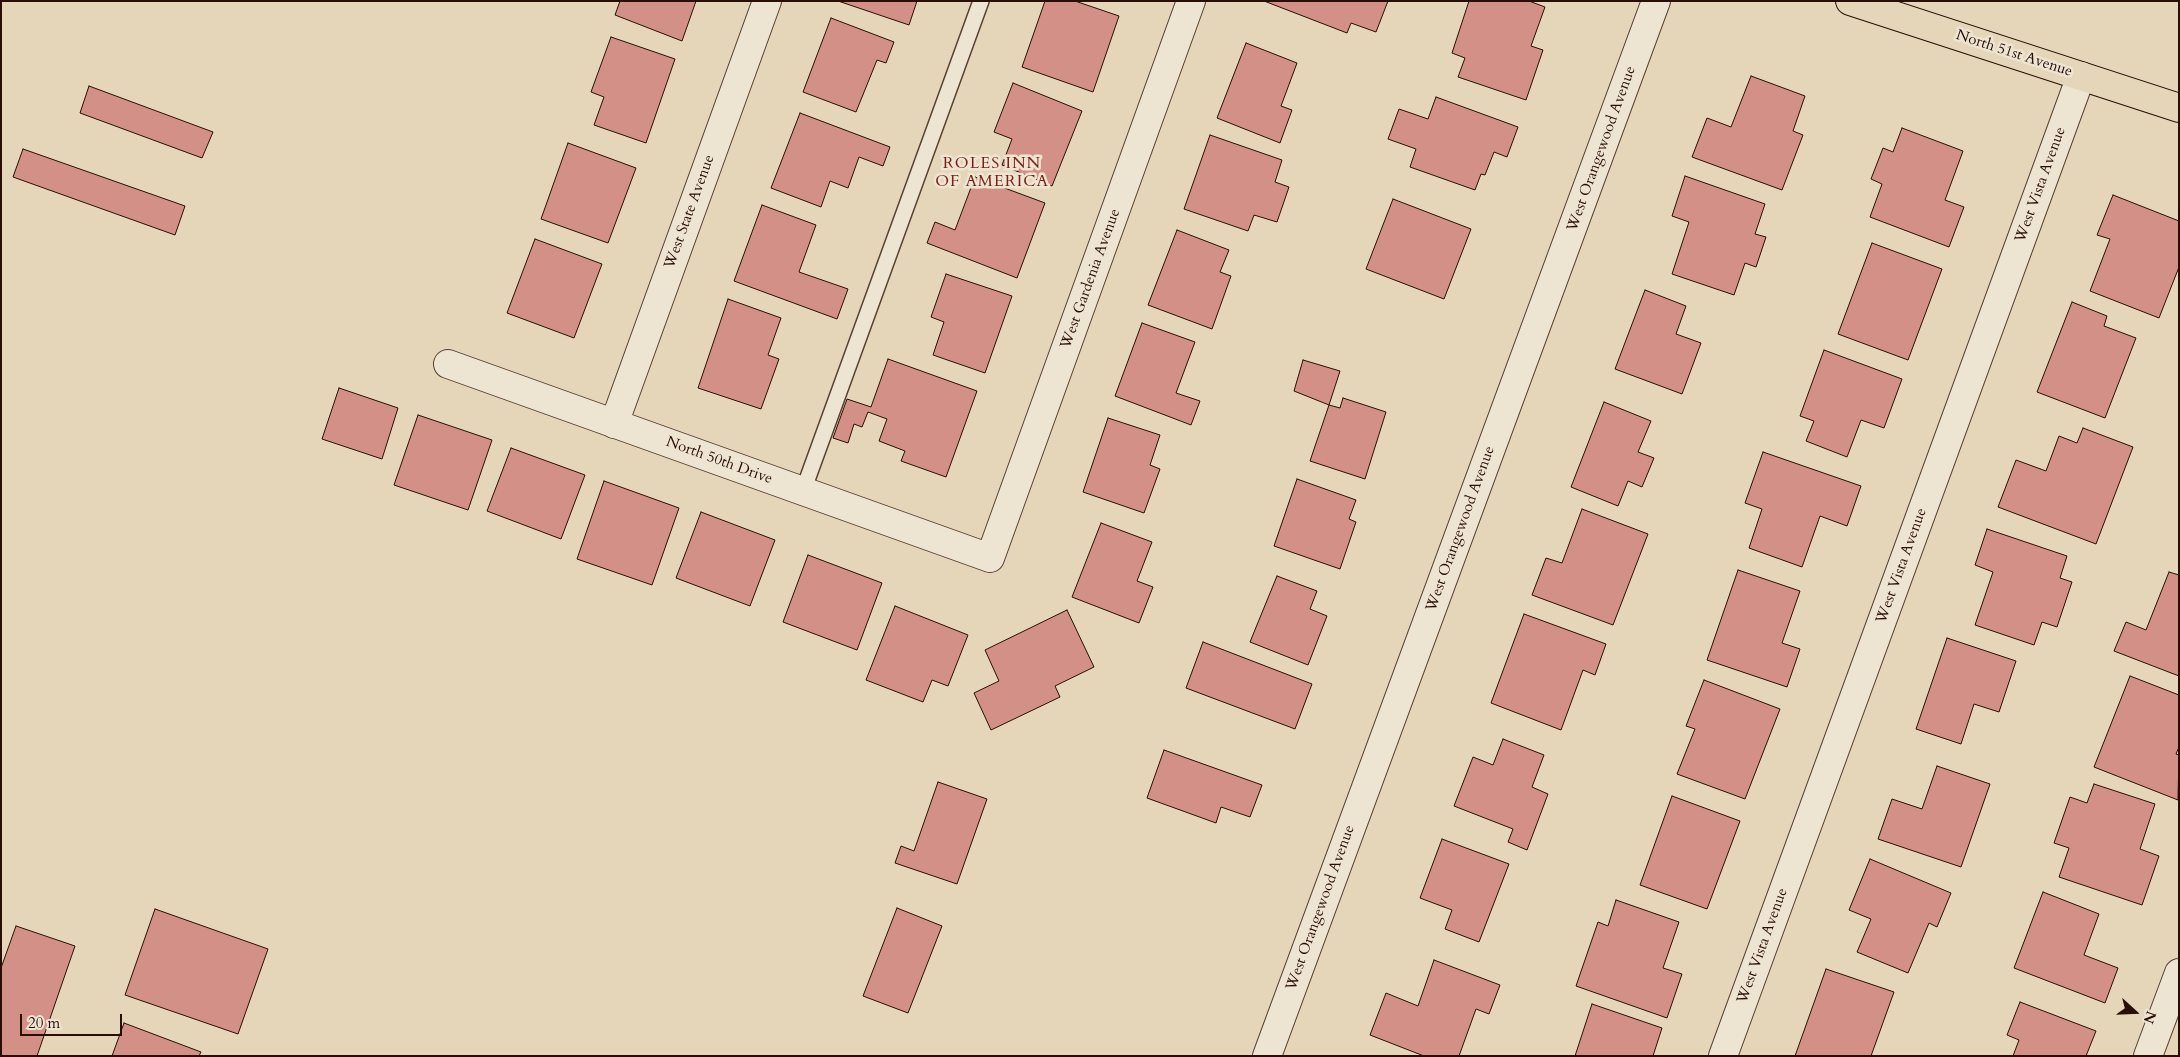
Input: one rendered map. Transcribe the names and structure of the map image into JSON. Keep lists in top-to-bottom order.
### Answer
{
  "streets": {
    "main road": ["North 51st Avenue"],
    "street": [
      "West Orangewood Avenue",
      "West Vista Avenue",
      "West State Avenue",
      "West Gardenia Avenue",
      "North 50th Drive"
    ]
  },
  "crossings": [
    ["North 51st Avenue", "West Vista Avenue"],
    ["West State Avenue", "North 50th Drive"],
    ["West Gardenia Avenue", "North 50th Drive"]
  ],
  "districts": ["ROLES INN OF AMERICA"],
  "scale_bar": "20 m",
  "north": "right"
}
